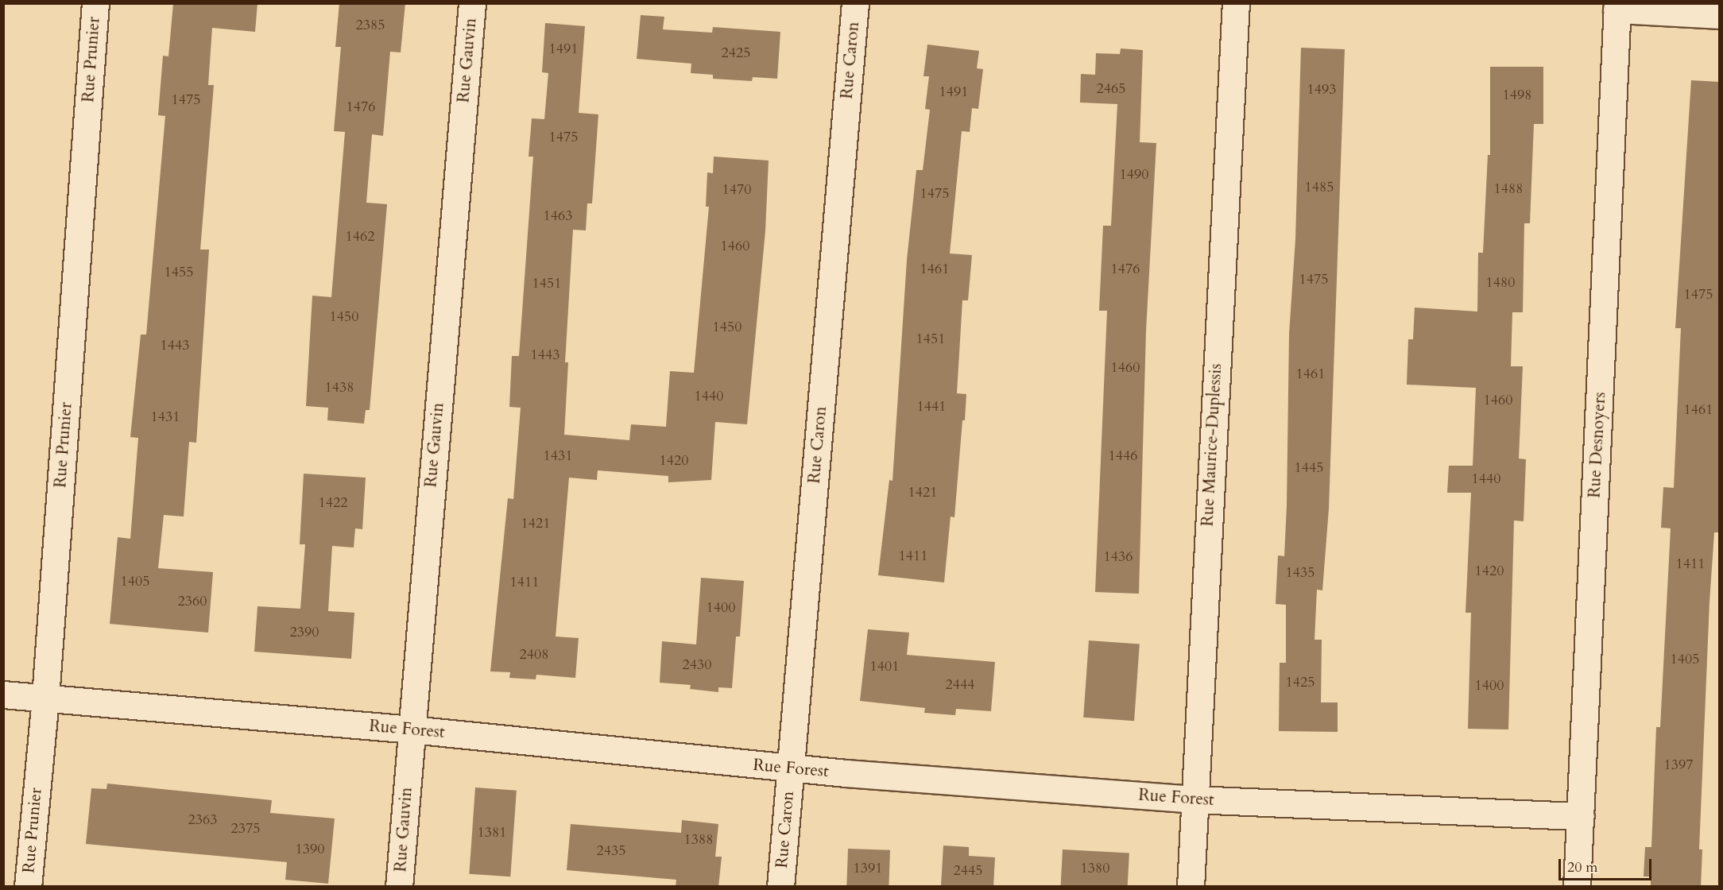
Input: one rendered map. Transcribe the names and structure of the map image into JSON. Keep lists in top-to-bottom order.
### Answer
{
  "streets": {
    "street": [
      "Rue Prunier",
      "Rue Gauvin",
      "Rue Caron",
      "Rue Maurice-Duplessis",
      "Rue Desnoyers",
      "Rue Forest"
    ]
  },
  "crossings": [
    ["Rue Prunier", "Rue Forest"],
    ["Rue Gauvin", "Rue Forest"],
    ["Rue Caron", "Rue Forest"],
    ["Rue Maurice-Duplessis", "Rue Forest"],
    ["Rue Desnoyers", "Rue Forest"]
  ],
  "house_numbers": [
    "2385",
    "1491",
    "2425",
    "2465",
    "1493",
    "1491",
    "1498",
    "1475",
    "1476",
    "1475",
    "1490",
    "1485",
    "1488",
    "1470",
    "1475",
    "1463",
    "1462",
    "1460",
    "1461",
    "1476",
    "1455",
    "1475",
    "1480",
    "1451",
    "1475",
    "1450",
    "1450",
    "1451",
    "1443",
    "1443",
    "1460",
    "1461",
    "1438",
    "1440",
    "1460",
    "1441",
    "1461",
    "1431",
    "1431",
    "1446",
    "1420",
    "1445",
    "1440",
    "1421",
    "1422",
    "1421",
    "1411",
    "1436",
    "1411",
    "1420",
    "1435",
    "1405",
    "1411",
    "2360",
    "1400",
    "2390",
    "2408",
    "1405",
    "2430",
    "1401",
    "1425",
    "2444",
    "1400",
    "1397",
    "2363",
    "2375",
    "1381",
    "1388",
    "1390",
    "2435",
    "1391",
    "1380",
    "2445"
  ],
  "scale_bar": "20 m"
}
